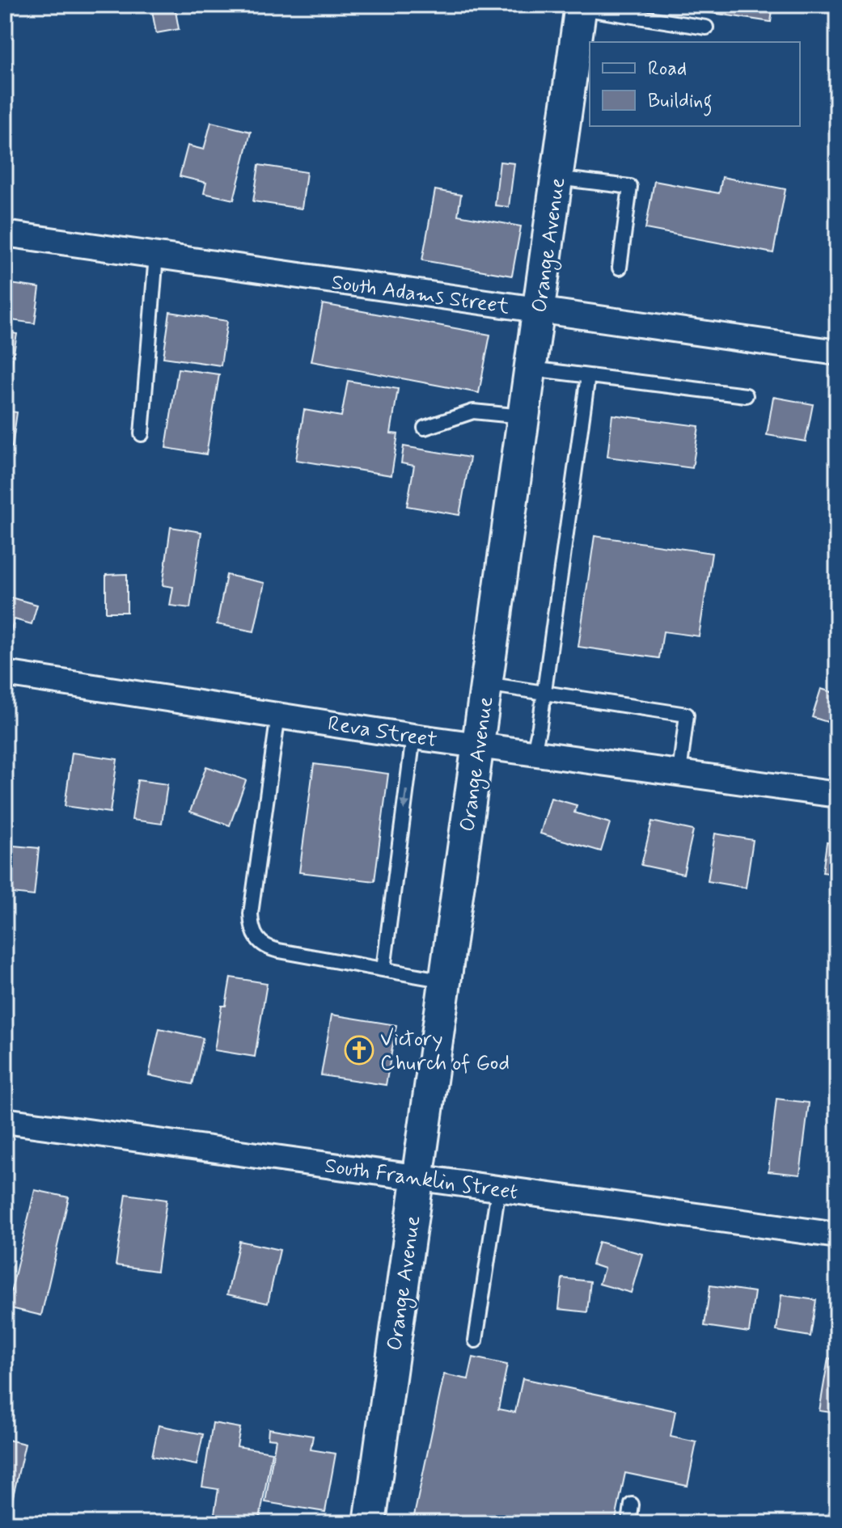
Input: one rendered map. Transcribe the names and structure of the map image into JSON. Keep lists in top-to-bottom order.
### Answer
{
  "streets": {
    "street": [
      "Orange Avenue",
      "South Adams Street",
      "Reva Street",
      "South Franklin Street"
    ]
  },
  "crossings": [
    ["Orange Avenue", "South Adams Street"],
    ["Orange Avenue", "Reva Street"],
    ["Orange Avenue", "South Franklin Street"]
  ],
  "places": {
    "church": ["Victory Church of God"]
  },
  "legend": ["Road", "Building"]
}
